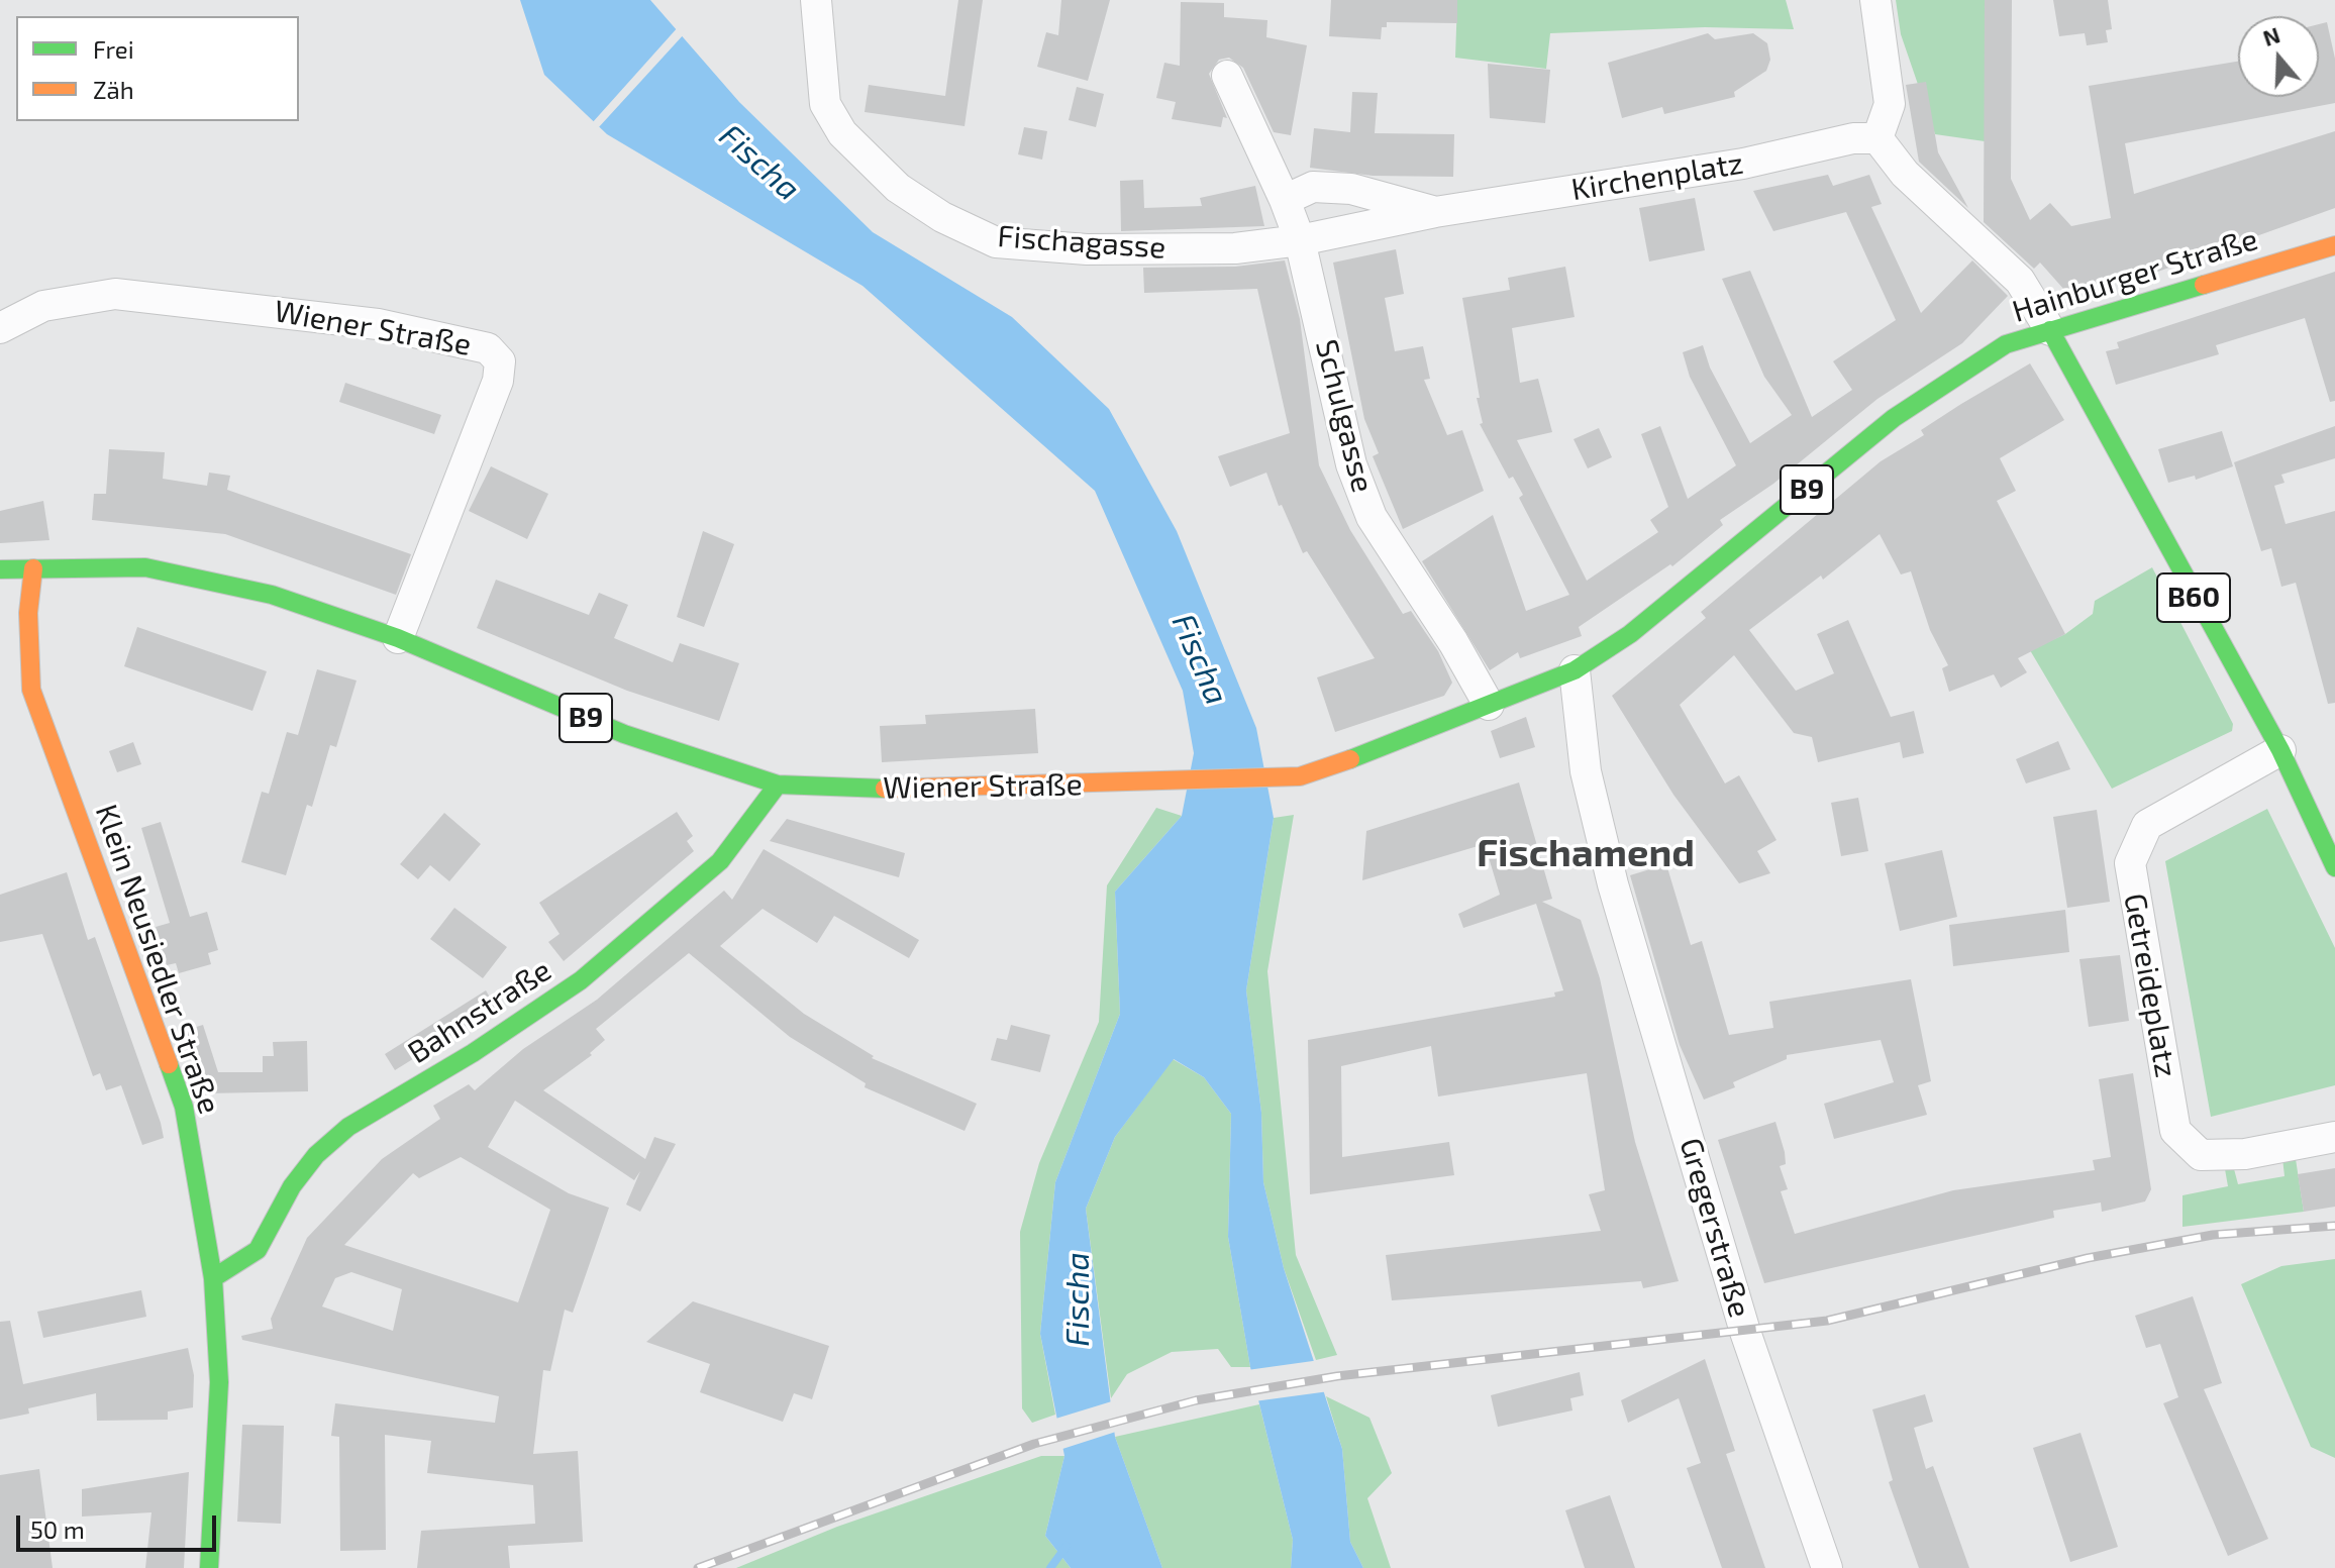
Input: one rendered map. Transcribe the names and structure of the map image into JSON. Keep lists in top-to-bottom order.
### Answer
{
  "streets": {
    "main road": [
      "Hainburger Straße",
      "Wiener Straße",
      "B9",
      "B60",
      "Klein Neusiedler Straße",
      "Bahnstraße"
    ],
    "street": [
      "Kirchenplatz",
      "Fischagasse",
      "Schulgasse",
      "Getreideplatz",
      "Gregerstraße"
    ]
  },
  "crossings": [
    ["Kirchenplatz", "Fischagasse"],
    ["Kirchenplatz", "Schulgasse"],
    ["Fischagasse", "Schulgasse"],
    ["Hainburger Straße", "Wiener Straße"],
    ["Hainburger Straße", "B60"],
    ["Hainburger Straße", "Gregerstraße"],
    ["Wiener Straße", "Schulgasse"],
    ["Wiener Straße", "Klein Neusiedler Straße"],
    ["Wiener Straße", "Bahnstraße"],
    ["Wiener Straße", "Gregerstraße"],
    ["B60", "Getreideplatz"],
    ["Klein Neusiedler Straße", "Bahnstraße"]
  ],
  "districts": ["Fischamend"],
  "water": ["Fischa"],
  "legend": ["Frei", "Zäh"],
  "scale_bar": "50 m",
  "north": "top"
}
